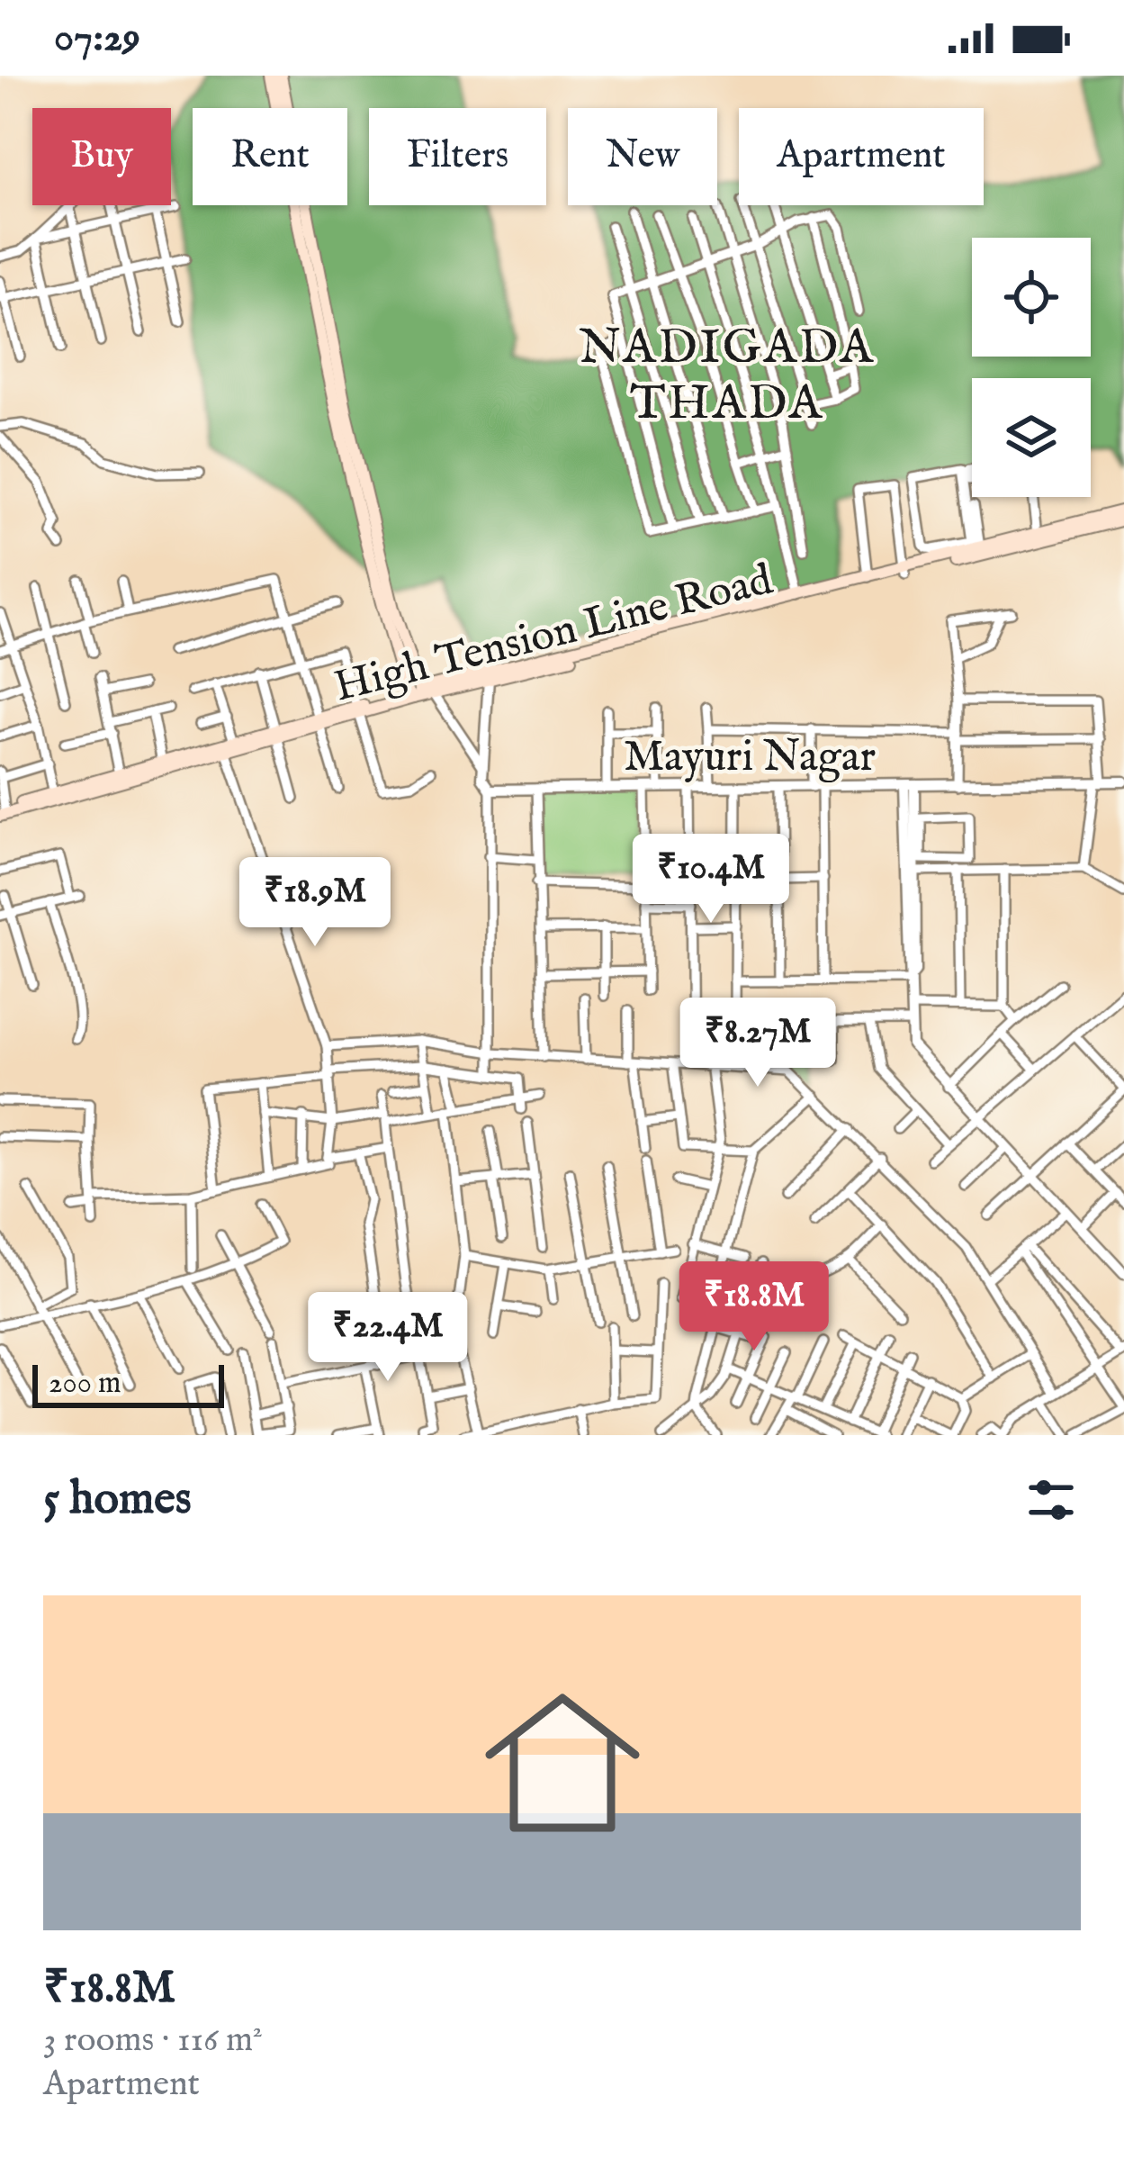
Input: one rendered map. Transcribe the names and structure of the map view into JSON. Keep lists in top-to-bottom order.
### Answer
{
  "streets": {
    "main road": ["High Tension Line Road"],
    "street": ["Mayuri Nagar"]
  },
  "districts": ["NADIGADA THADA"],
  "scale_bar": "200 m",
  "page": {
    "status": "07:29",
    "chip": [
      "Buy",
      "Rent",
      "Filters",
      "New",
      "Apartment"
    ],
    "price": [
      "₹10.4M",
      "₹18.9M",
      "₹8.27M",
      "₹18.8M",
      "₹22.4M"
    ],
    "scale": "200 m",
    "heading": "5 homes",
    "list": [
      {
        "name": "₹18.8M",
        "note": "3 rooms · 116 m² · Apartment"
      }
    ]
  }
}
